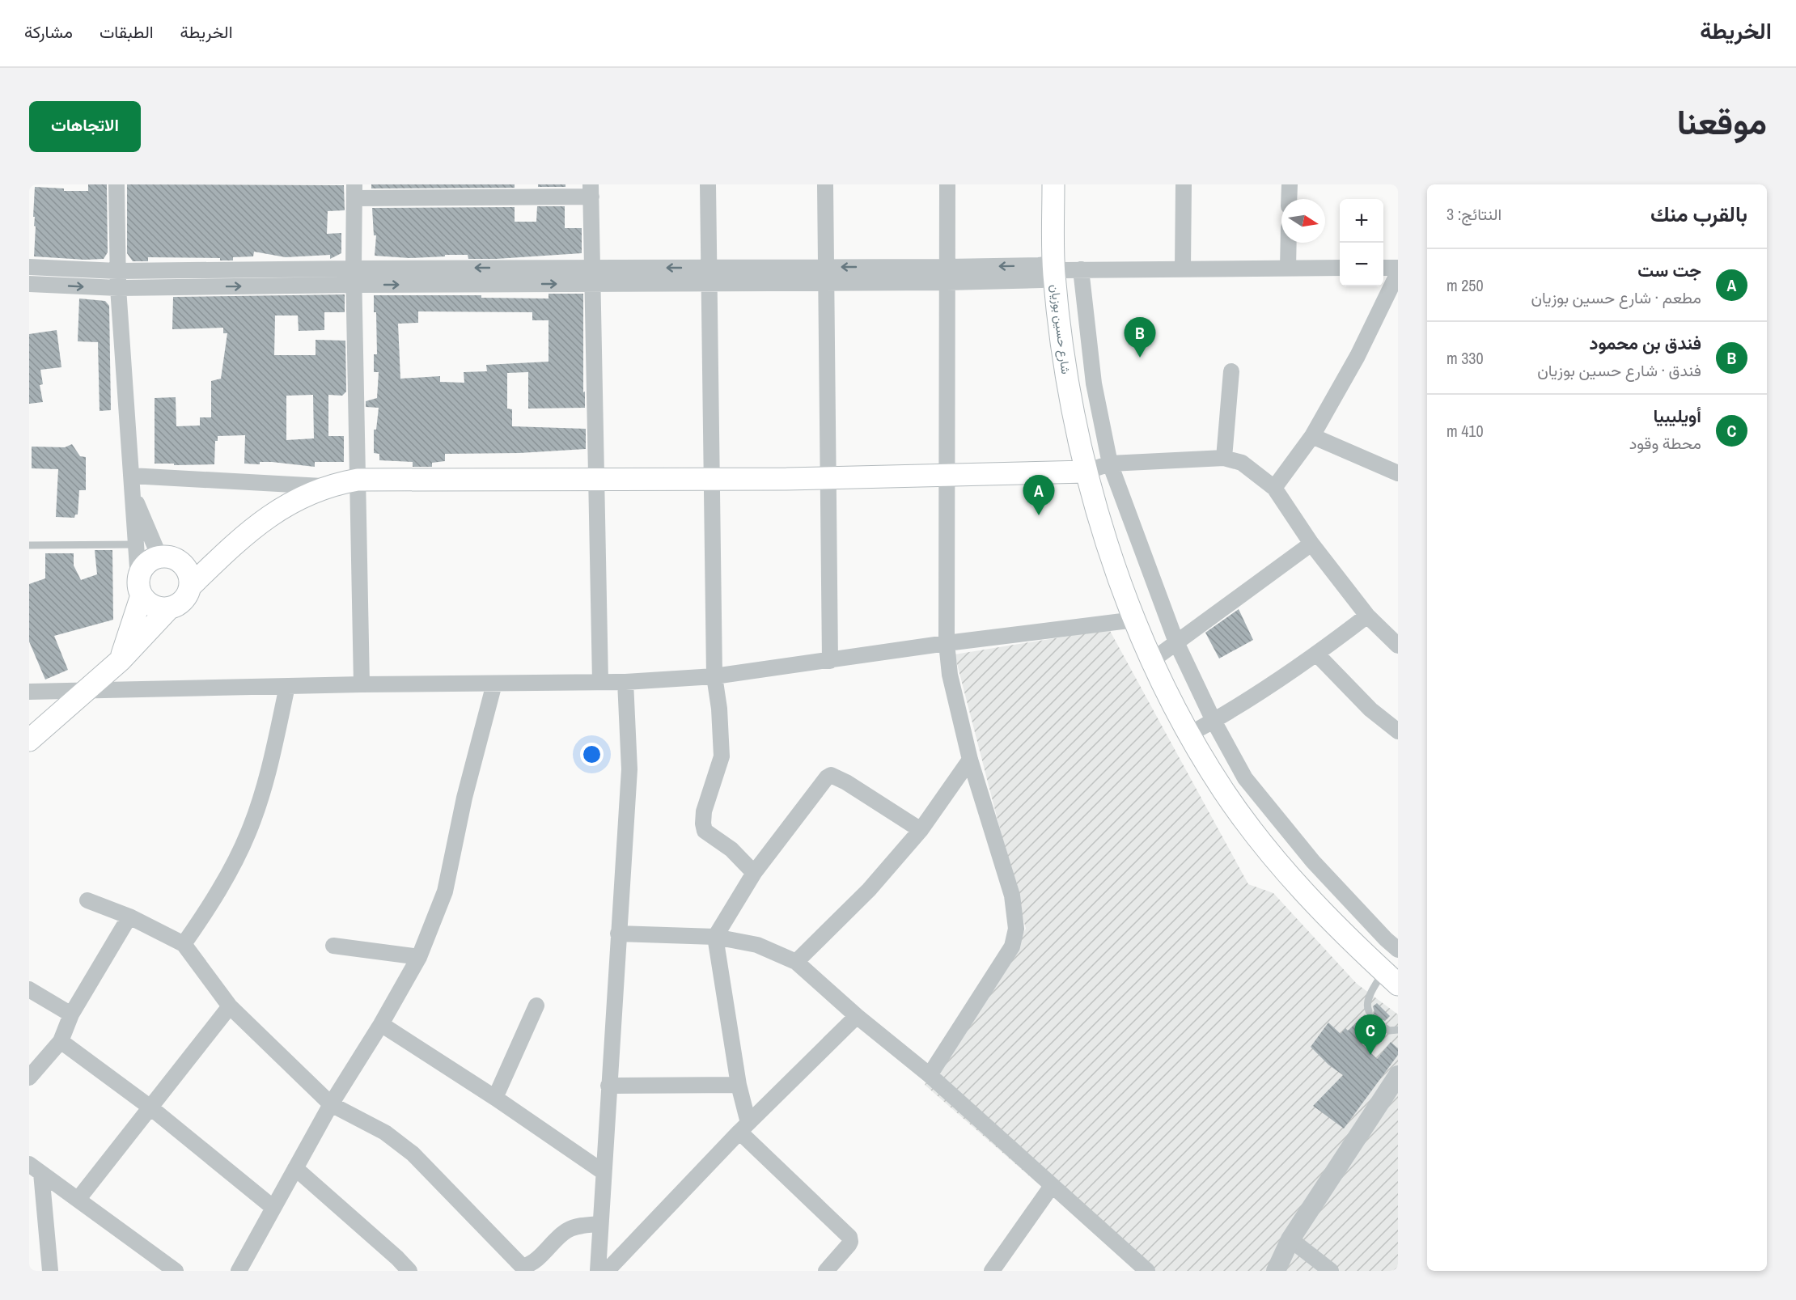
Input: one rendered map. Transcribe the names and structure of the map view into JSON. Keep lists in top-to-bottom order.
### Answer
{
  "streets": {
    "main road": ["شارع حسين بوزيان"]
  },
  "north": "right",
  "page": {
    "header": "الخريطة",
    "nav": ["الخريطة", "الطبقات", "مشاركة"],
    "title": "موقعنا",
    "buttons": "الاتجاهات",
    "heading": ["بالقرب منك", "النتائج: 3"],
    "map_buttons": ["+", "−"],
    "list": [
      {
        "mark": "A",
        "name": "جت ست",
        "note": "مطعم · شارع حسين بوزيان",
        "value": "250 m"
      },
      {
        "mark": "B",
        "name": "فندق بن محمود",
        "note": "فندق · شارع حسين بوزيان",
        "value": "330 m"
      },
      {
        "mark": "C",
        "name": "أويليبيا",
        "note": "محطة وقود",
        "value": "410 m"
      }
    ],
    "pins": ["B", "A", "C"]
  }
}
